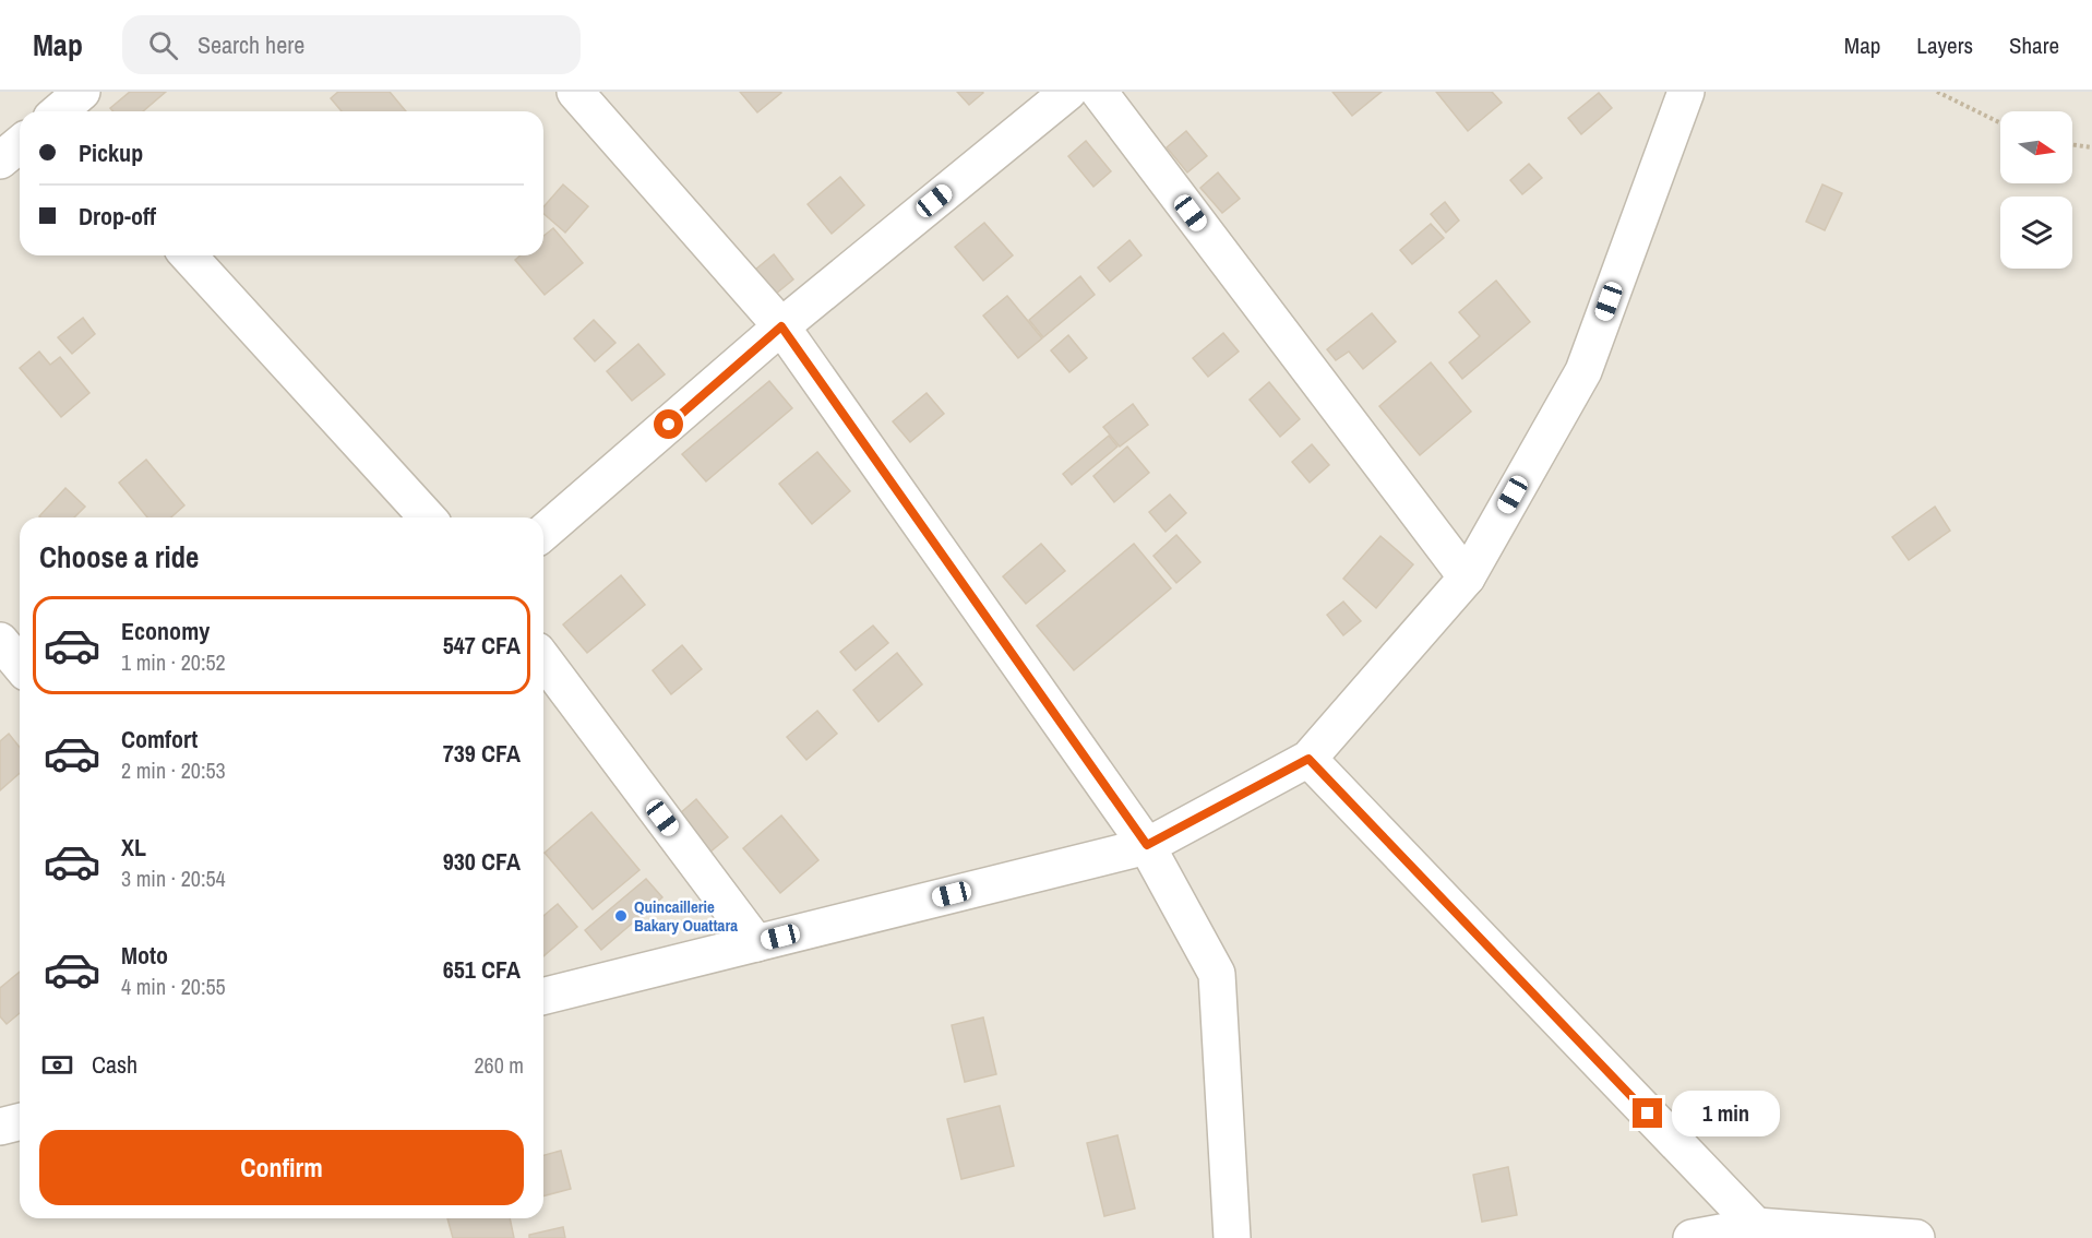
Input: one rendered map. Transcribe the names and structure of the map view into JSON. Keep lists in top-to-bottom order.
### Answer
{
  "places": ["Quincaillerie Bakary Ouattara"],
  "north": "right",
  "page": {
    "header": "Map",
    "search": "Search here",
    "nav": ["Map", "Layers", "Share"],
    "banner": ["Pickup", "Drop-off"],
    "heading": "Choose a ride",
    "list": [
      {
        "name": "Economy",
        "note": "1 min · 20:52",
        "value": "547 CFA"
      },
      {
        "name": "Comfort",
        "note": "2 min · 20:53",
        "value": "739 CFA"
      },
      {
        "name": "XL",
        "note": "3 min · 20:54",
        "value": "930 CFA"
      },
      {
        "name": "Moto",
        "note": "4 min · 20:55",
        "value": "651 CFA"
      }
    ],
    "pay": ["Cash", "260 m"],
    "bubble": "1 min",
    "buttons": "Confirm"
  }
}
